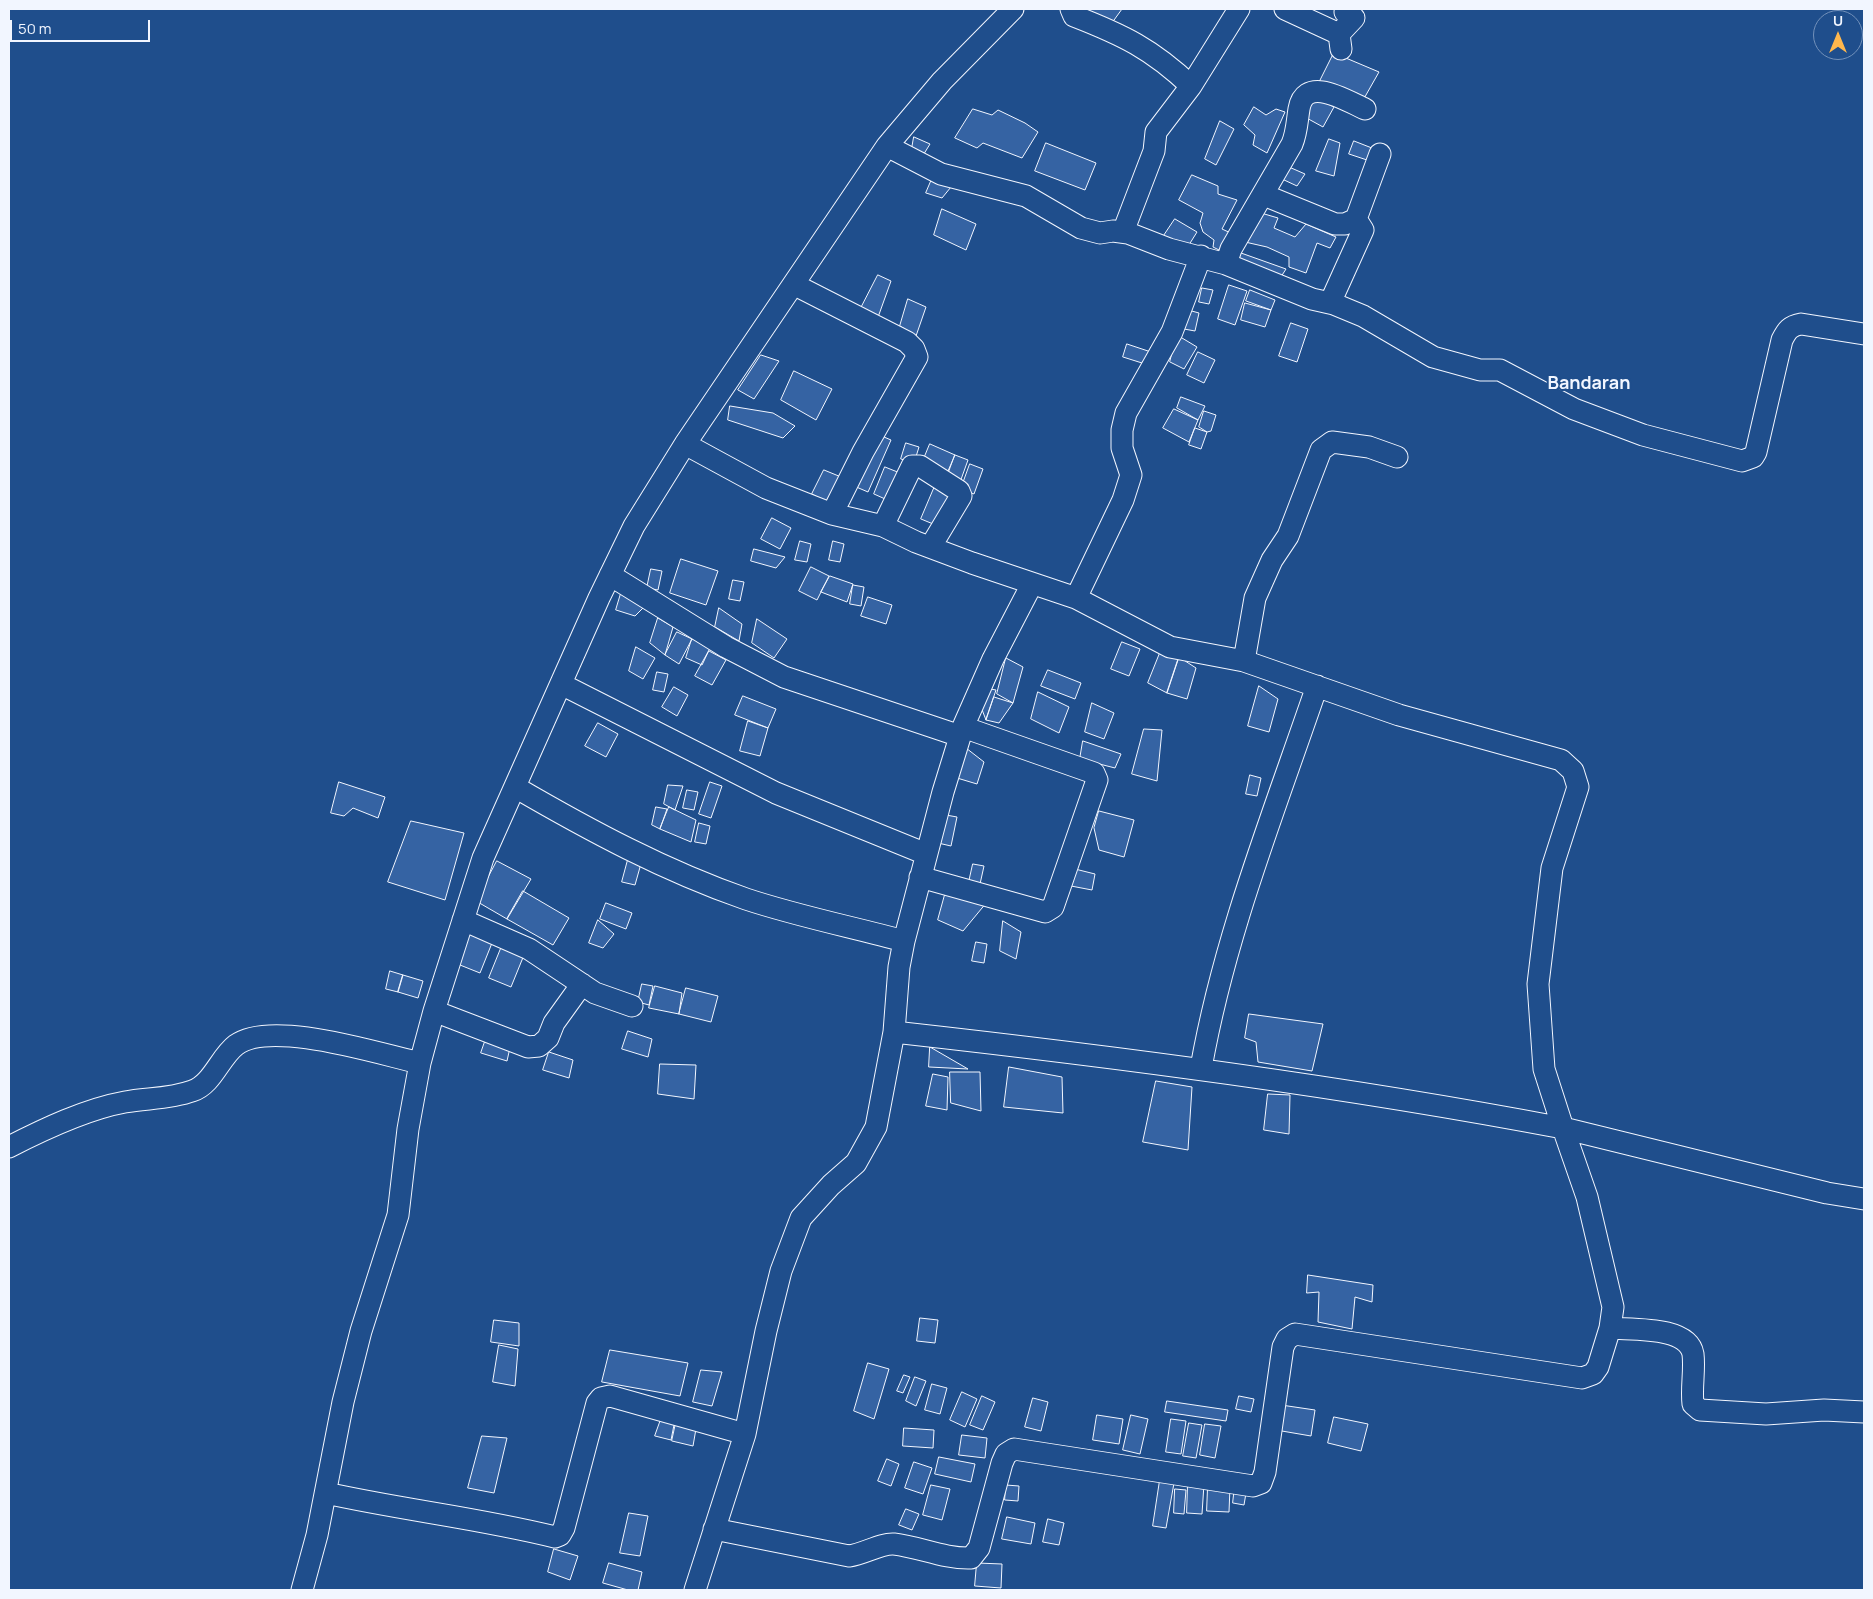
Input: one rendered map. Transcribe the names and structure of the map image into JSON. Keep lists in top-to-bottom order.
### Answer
{
  "districts": ["Bandaran"],
  "scale_bar": "50 m",
  "north": "top"
}
